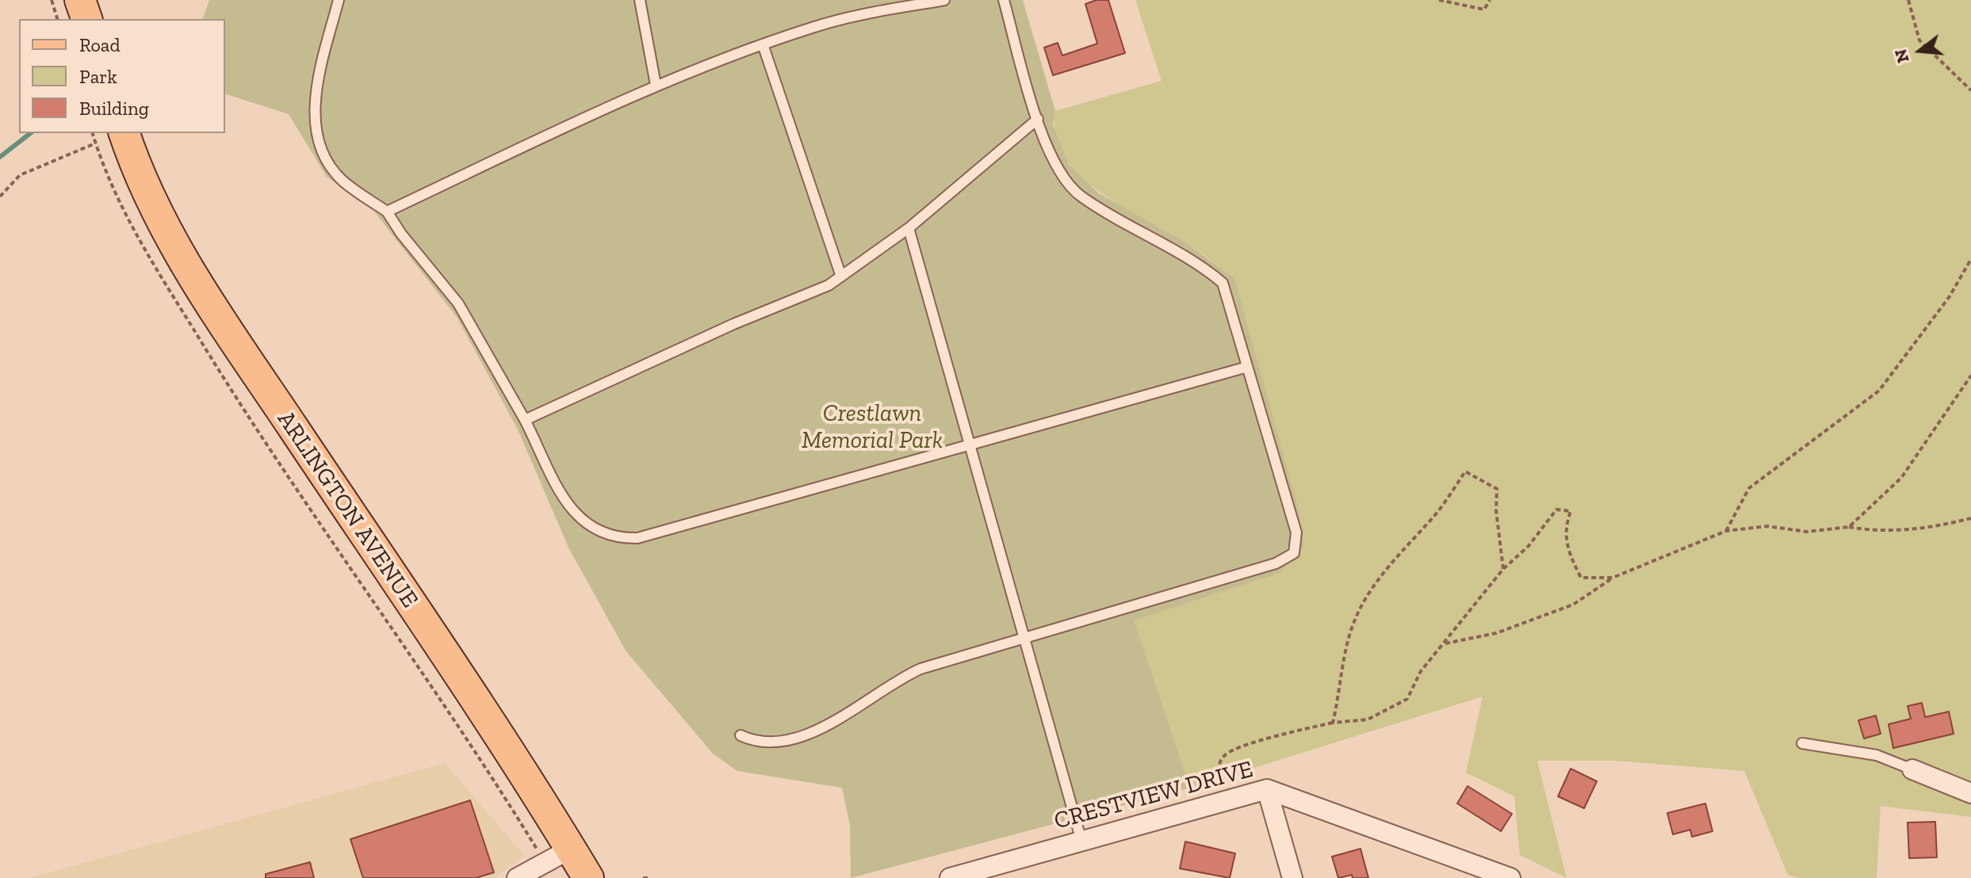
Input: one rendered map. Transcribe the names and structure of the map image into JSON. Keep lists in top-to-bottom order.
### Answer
{
  "streets": {
    "main road": ["ARLINGTON AVENUE"],
    "street": ["CRESTVIEW DRIVE"]
  },
  "parks": ["Crestlawn Memorial Park"],
  "legend": ["Road", "Park", "Building"],
  "north": "left"
}
